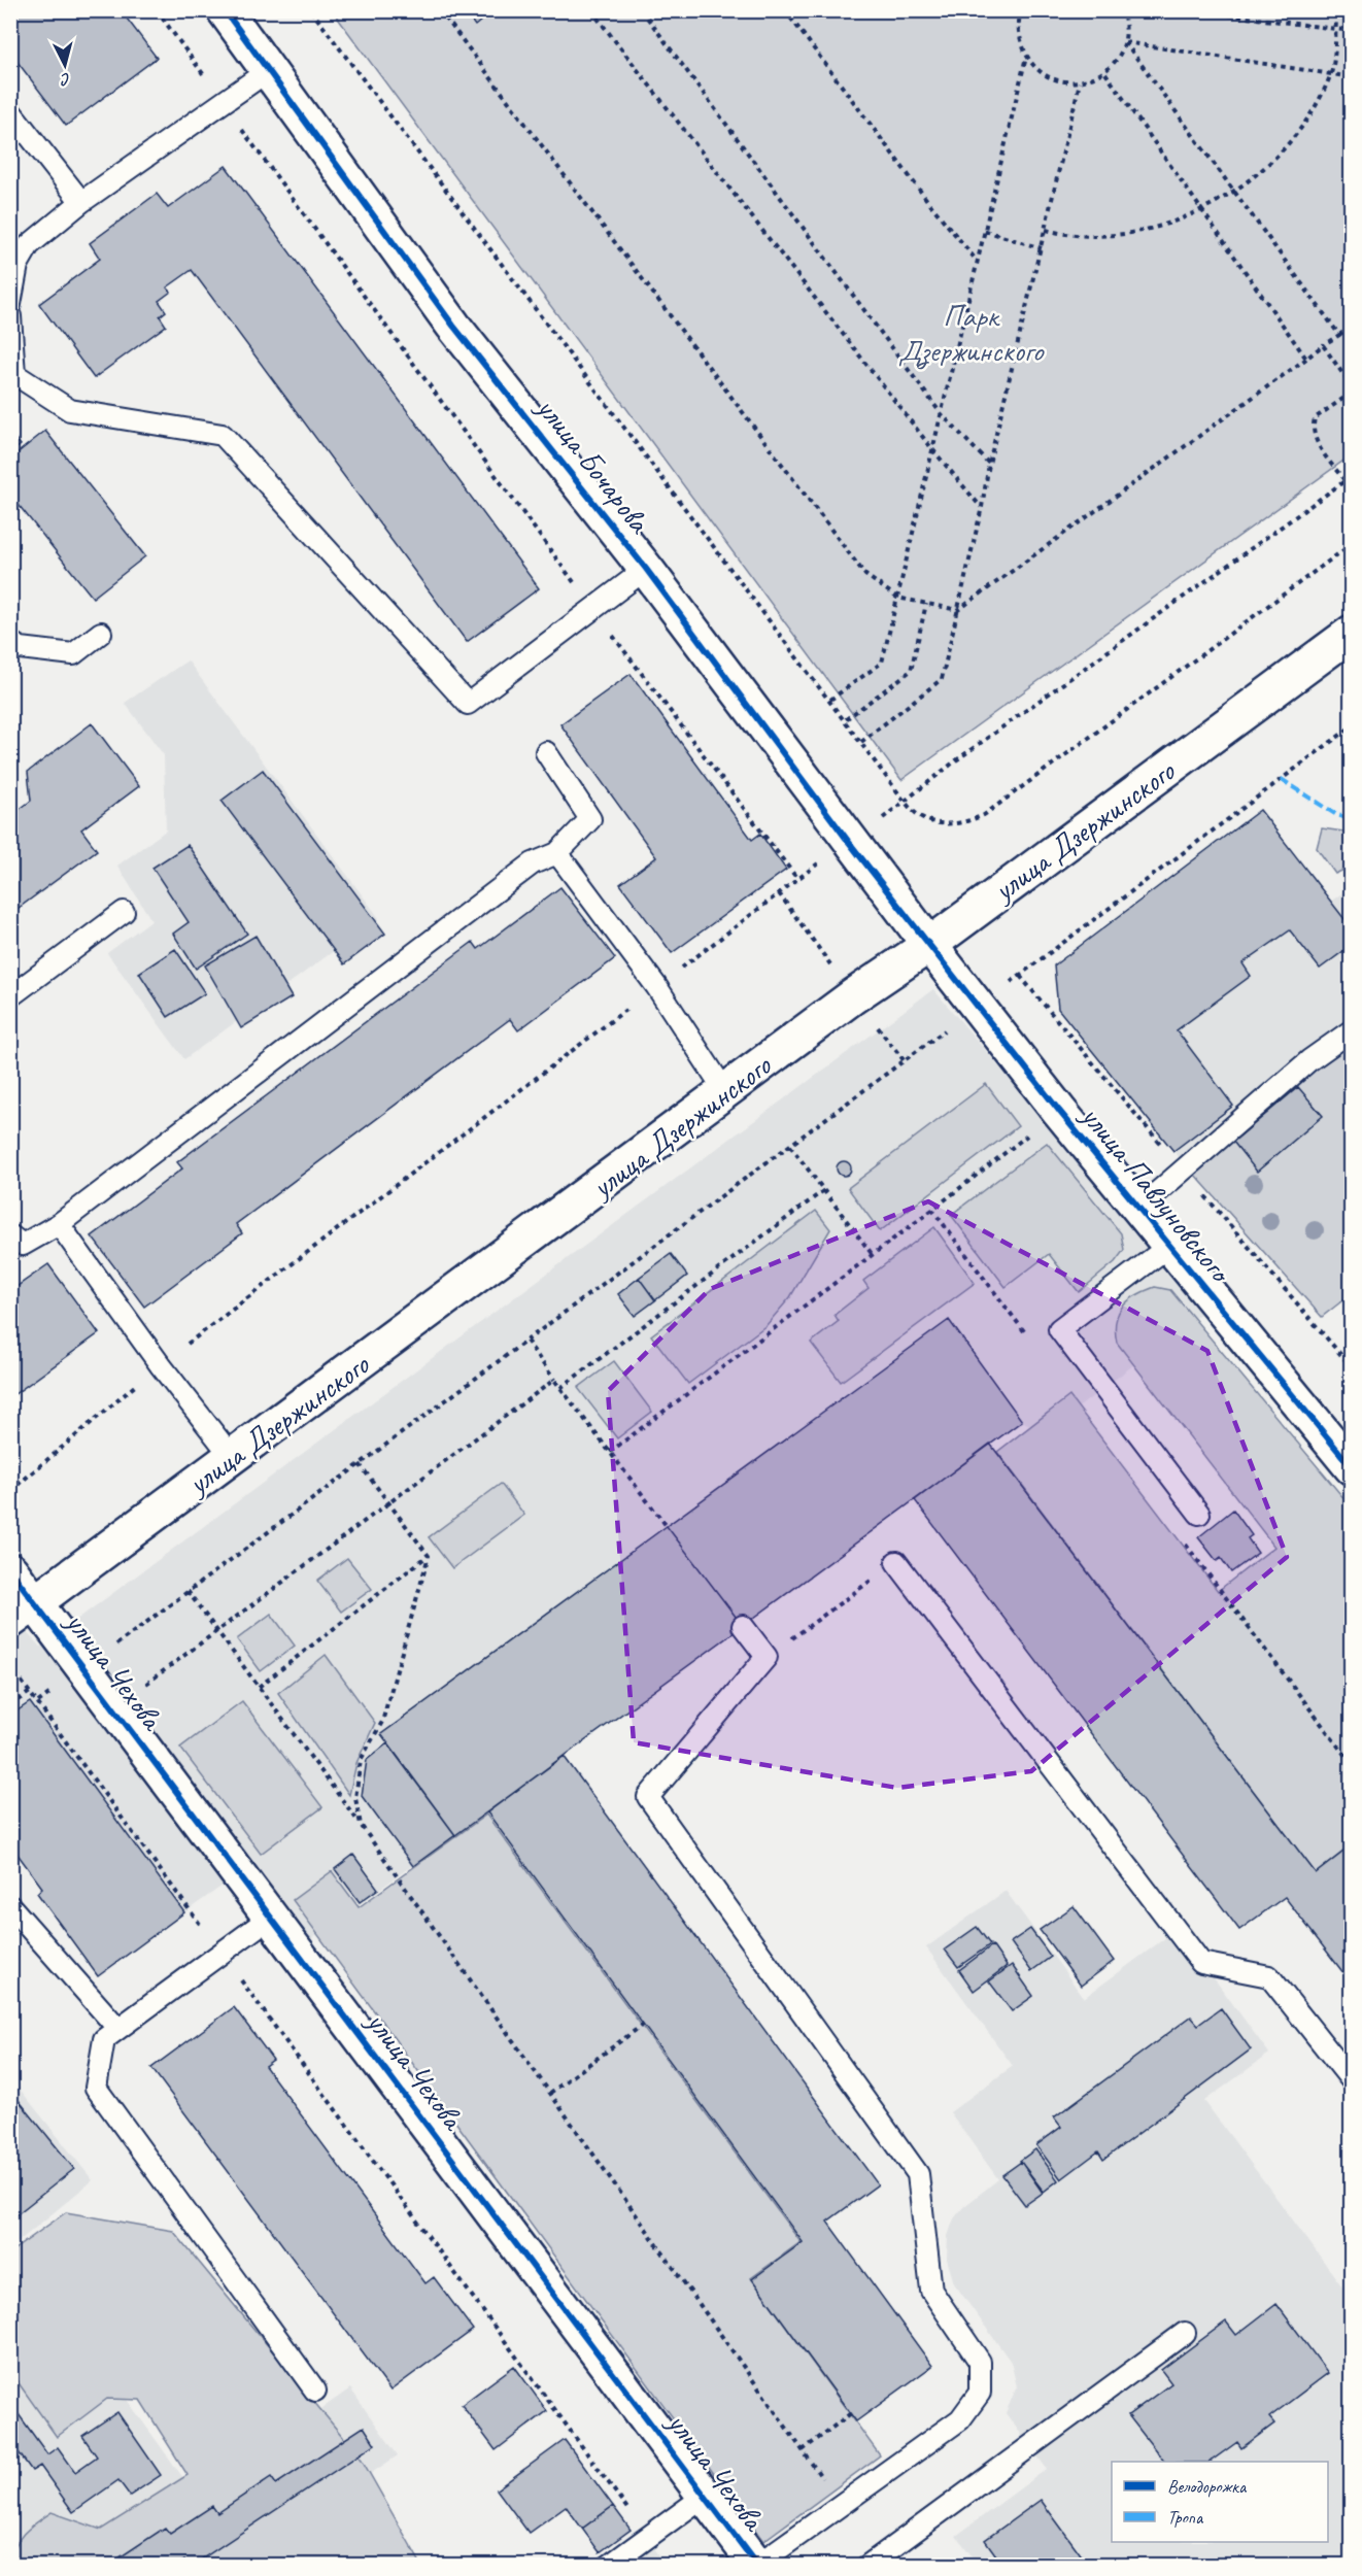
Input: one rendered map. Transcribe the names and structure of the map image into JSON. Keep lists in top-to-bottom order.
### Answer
{
  "streets": {
    "street": [
      "улица Бочарова",
      "улица Дзержинского",
      "улица Павлуновского",
      "улица Чехова"
    ]
  },
  "crossings": [
    ["улица Бочарова", "улица Дзержинского"],
    ["улица Бочарова", "улица Павлуновского"],
    ["улица Дзержинского", "улица Павлуновского"],
    ["улица Дзержинского", "улица Чехова"]
  ],
  "parks": ["Парк Дзержинского"],
  "legend": ["Велодорожка", "Тропа"],
  "north": "bottom"
}
